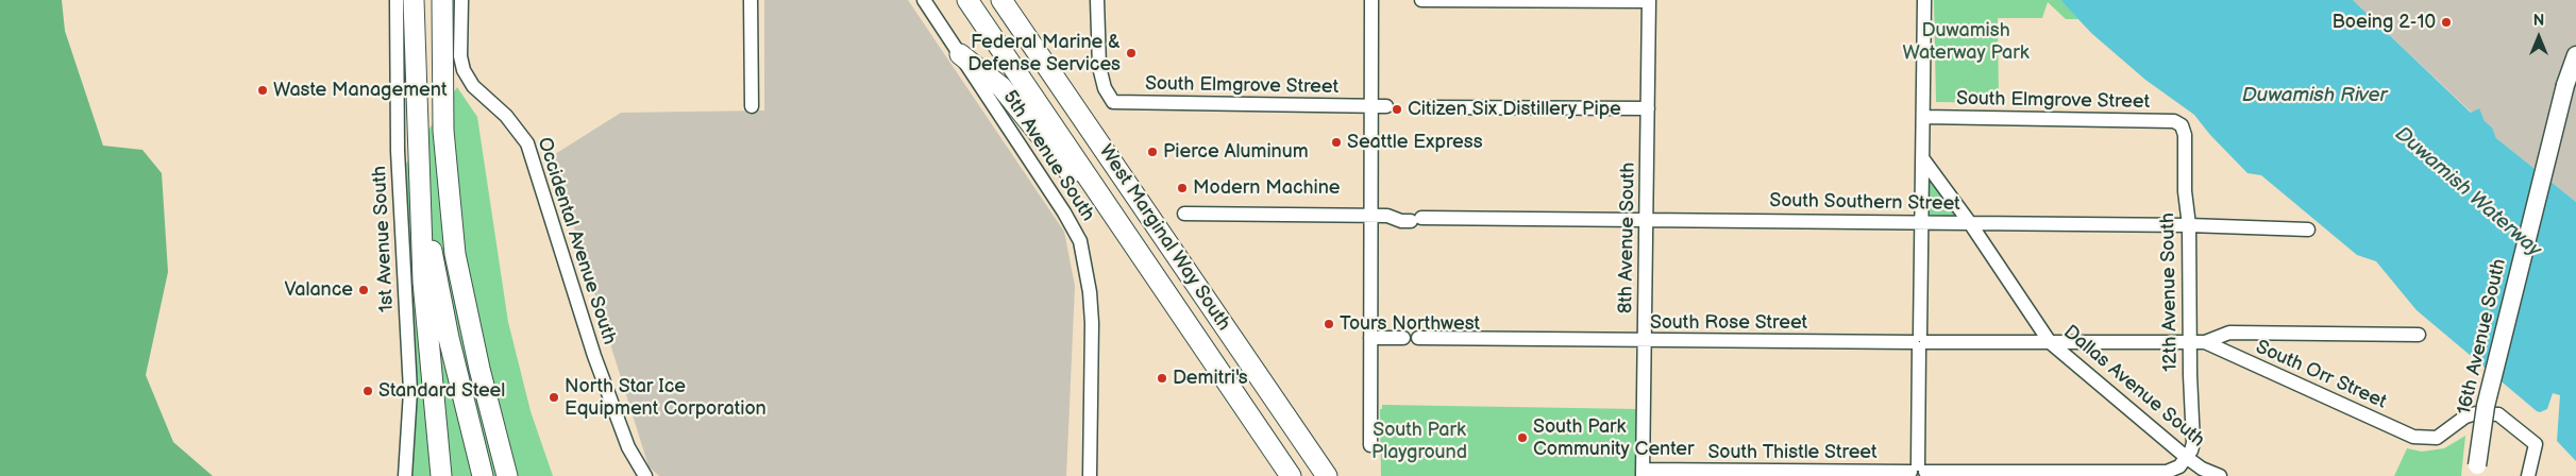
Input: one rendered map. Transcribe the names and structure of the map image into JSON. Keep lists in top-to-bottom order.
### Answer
{
  "streets": {
    "highway": ["West Marginal Way South"],
    "main road": ["16th Avenue South"],
    "street": [
      "South Elmgrove Street",
      "5th Avenue South",
      "South Southern Street",
      "8th Avenue South",
      "1st Avenue South",
      "Occidental Avenue South",
      "12th Avenue South",
      "South Rose Street",
      "South Orr Street",
      "Dallas Avenue South",
      "South Thistle Street"
    ]
  },
  "crossings": [
    ["South Elmgrove Street", "12th Avenue South"],
    ["South Southern Street", "8th Avenue South"],
    ["South Southern Street", "12th Avenue South"],
    ["South Southern Street", "Dallas Avenue South"],
    ["8th Avenue South", "South Rose Street"],
    ["8th Avenue South", "South Thistle Street"],
    ["12th Avenue South", "South Rose Street"],
    ["12th Avenue South", "South Orr Street"],
    ["12th Avenue South", "Dallas Avenue South"],
    ["12th Avenue South", "South Thistle Street"],
    ["South Rose Street", "South Orr Street"],
    ["South Rose Street", "Dallas Avenue South"],
    ["Dallas Avenue South", "South Thistle Street"]
  ],
  "water": ["Duwamish River", "Duwamish Waterway"],
  "parks": ["Duwamish Waterway Park", "South Park Playground"],
  "places": [
    "Boeing 2-10",
    "Federal Marine & Defense Services",
    "Waste Management",
    "Citizen Six Distillery Pipe",
    "Seattle Express",
    "Pierce Aluminum",
    "Modern Machine",
    "Valance",
    "Tours Northwest",
    "Demitri's",
    "Standard Steel",
    "North Star Ice Equipment Corporation",
    "South Park Community Center"
  ],
  "north": "top"
}
